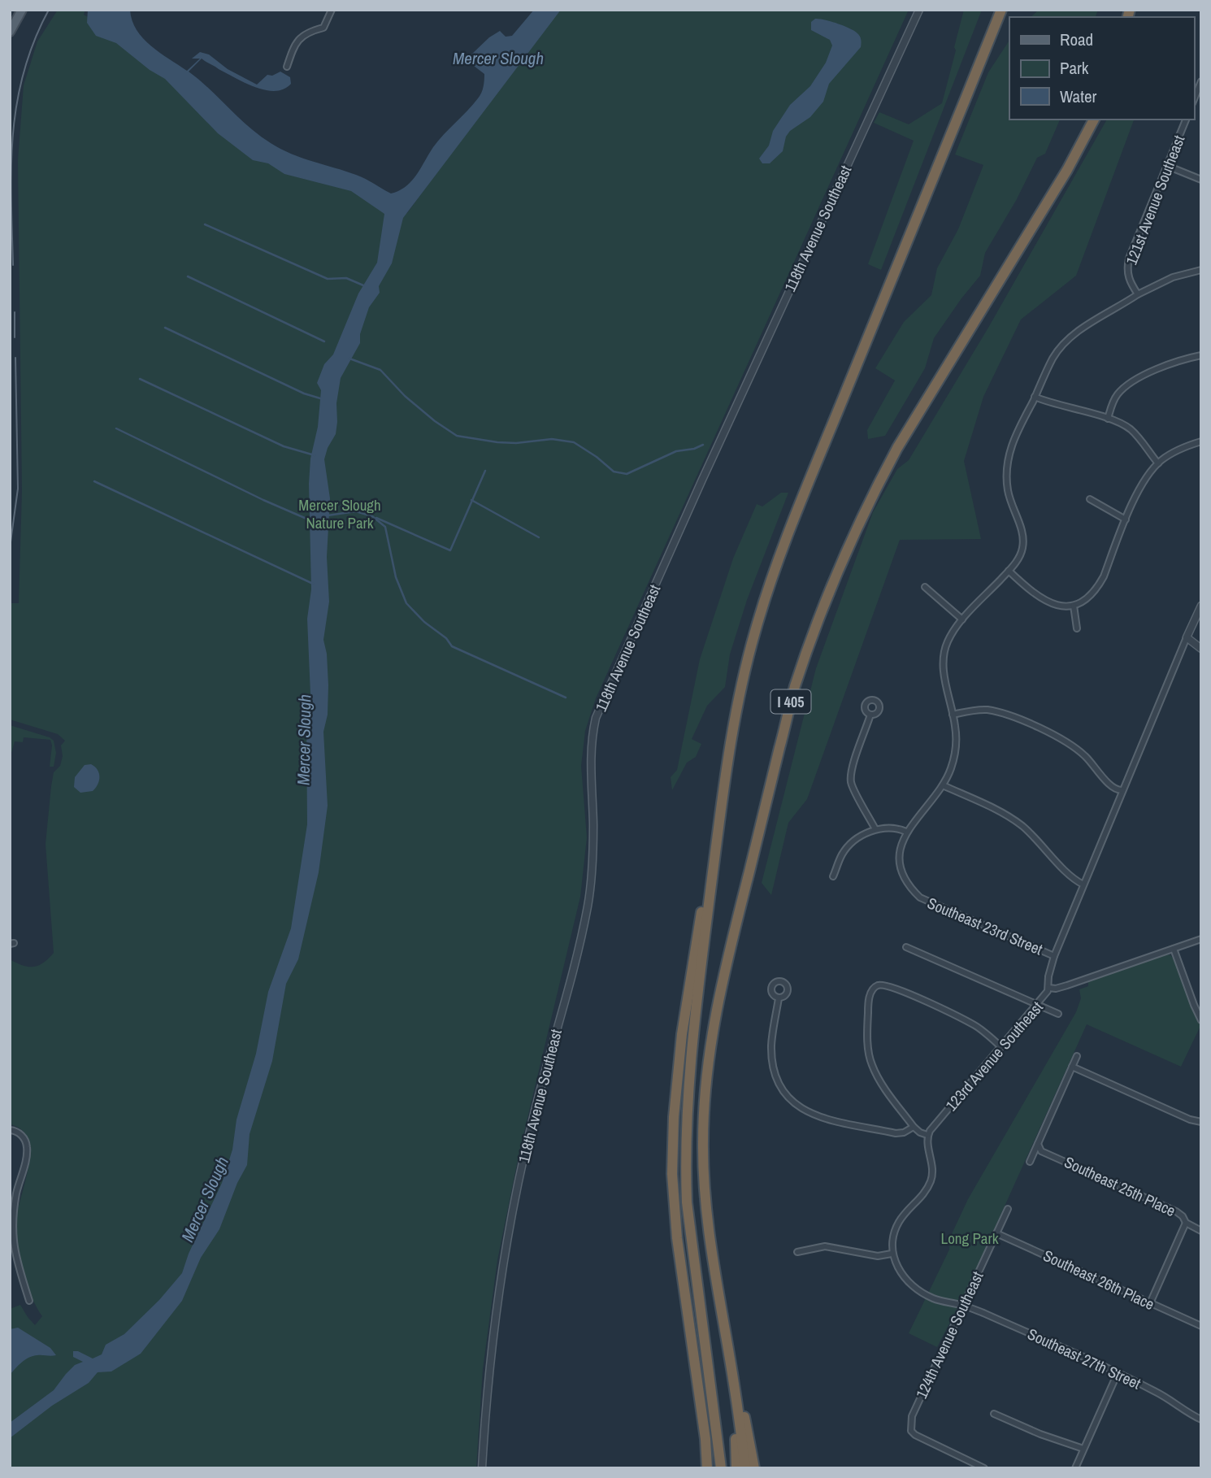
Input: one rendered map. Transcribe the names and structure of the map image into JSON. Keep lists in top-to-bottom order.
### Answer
{
  "streets": {
    "highway": ["I 405"],
    "street": [
      "121st Avenue Southeast",
      "118th Avenue Southeast",
      "Southeast 23rd Street",
      "123rd Avenue Southeast",
      "Southeast 25th Place",
      "Southeast 26th Place",
      "124th Avenue Southeast",
      "Southeast 27th Street"
    ]
  },
  "crossings": [
    ["Southeast 23rd Street", "123rd Avenue Southeast"],
    ["Southeast 26th Place", "124th Avenue Southeast"],
    ["124th Avenue Southeast", "Southeast 27th Street"]
  ],
  "water": ["Mercer Slough"],
  "parks": ["Mercer Slough Nature Park", "Long Park"],
  "legend": ["Road", "Park", "Water"]
}
